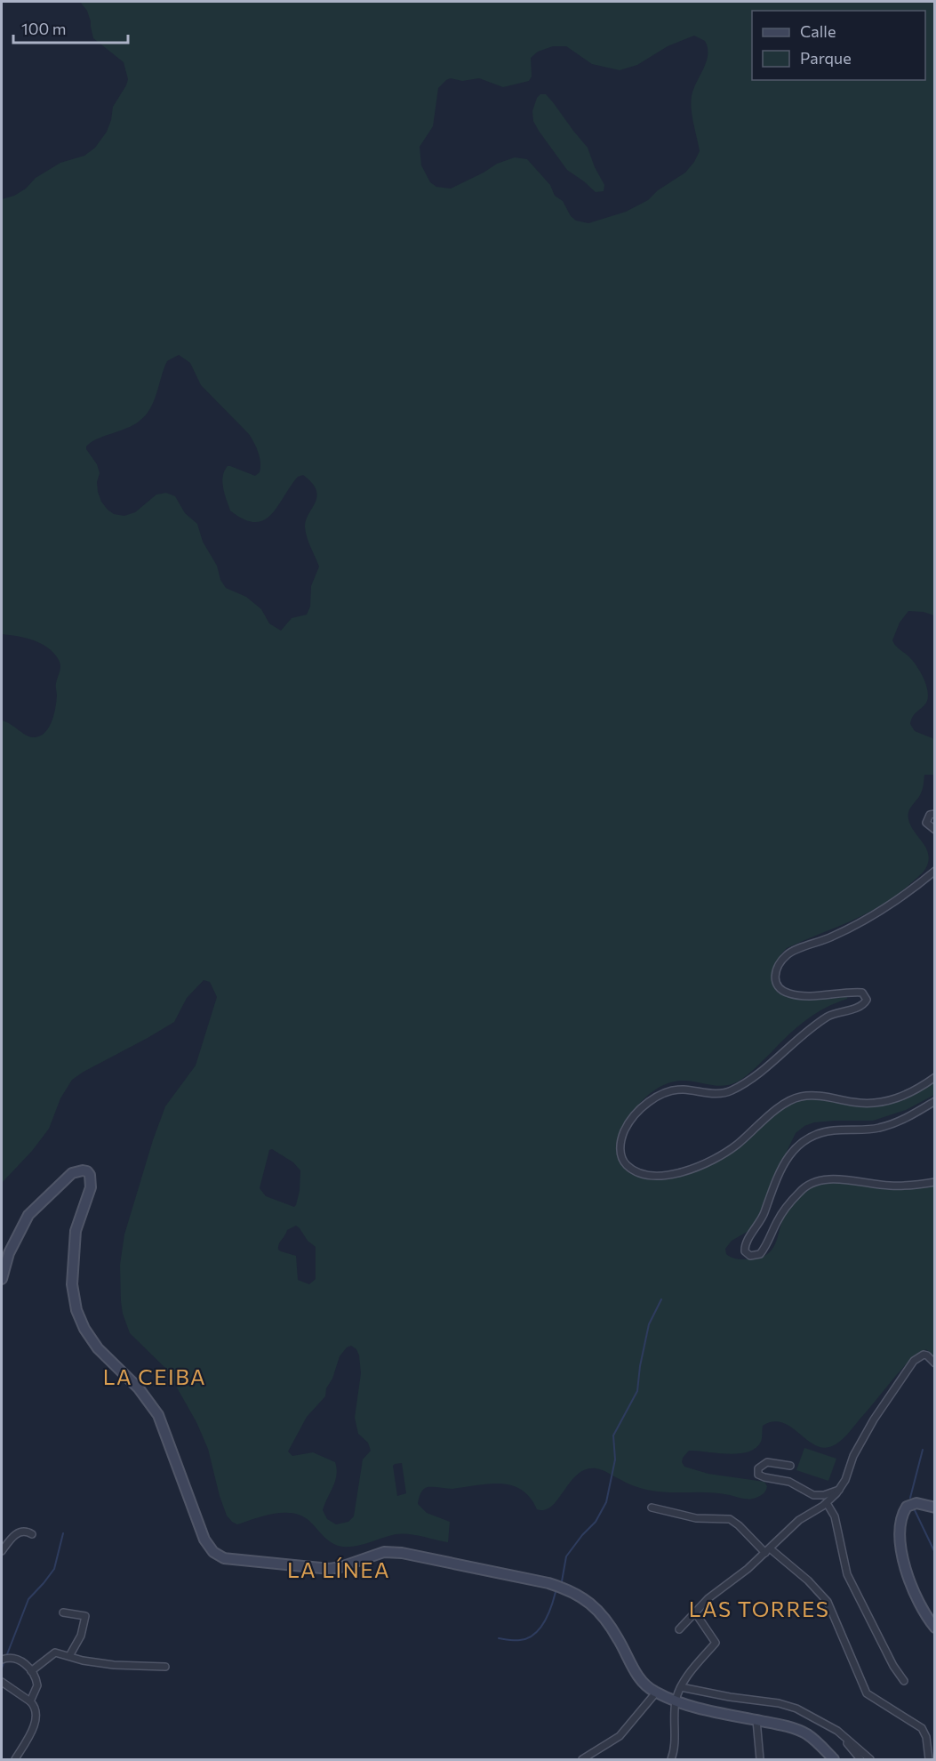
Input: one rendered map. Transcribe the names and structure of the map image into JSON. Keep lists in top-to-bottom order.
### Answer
{
  "districts": ["LA CEIBA", "LA LÍNEA", "LAS TORRES"],
  "legend": ["Calle", "Parque"],
  "scale_bar": "100 m"
}
